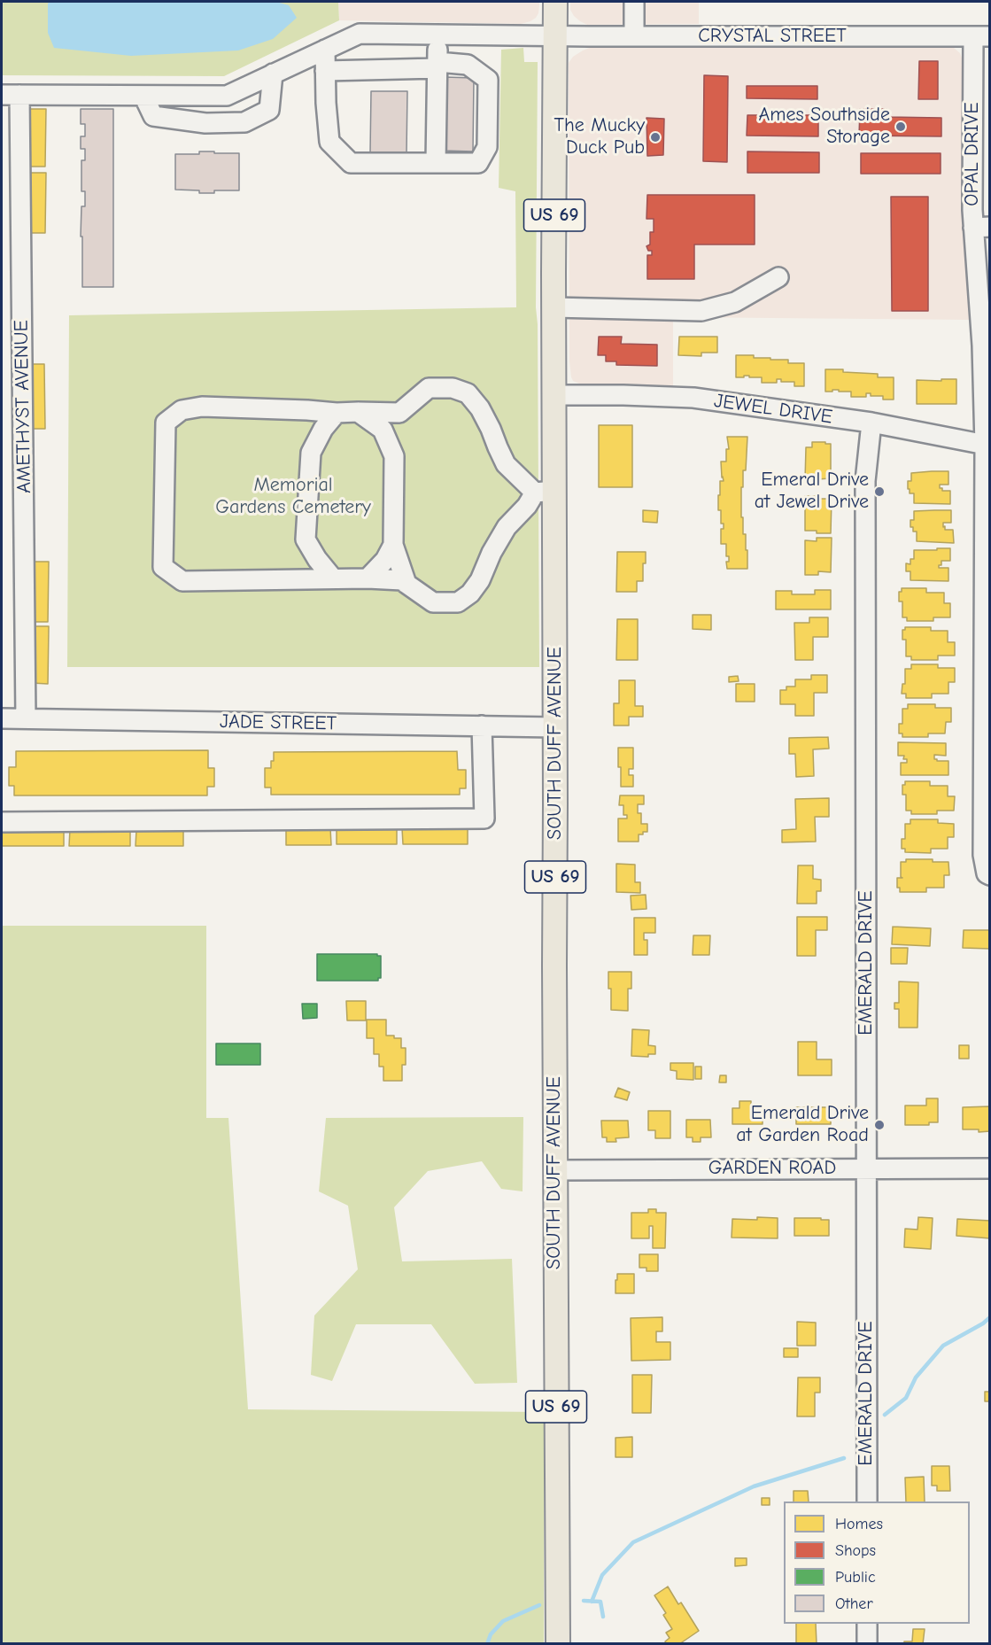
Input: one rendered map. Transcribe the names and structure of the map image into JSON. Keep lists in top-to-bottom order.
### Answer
{
  "streets": {
    "main road": ["US 69", "SOUTH DUFF AVENUE"],
    "street": [
      "CRYSTAL STREET",
      "OPAL DRIVE",
      "AMETHYST AVENUE",
      "JEWEL DRIVE",
      "JADE STREET",
      "EMERALD DRIVE",
      "GARDEN ROAD"
    ]
  },
  "crossings": [
    ["CRYSTAL STREET", "OPAL DRIVE"],
    ["CRYSTAL STREET", "AMETHYST AVENUE"],
    ["CRYSTAL STREET", "SOUTH DUFF AVENUE"],
    ["OPAL DRIVE", "JEWEL DRIVE"],
    ["AMETHYST AVENUE", "JADE STREET"],
    ["JEWEL DRIVE", "SOUTH DUFF AVENUE"],
    ["JEWEL DRIVE", "EMERALD DRIVE"],
    ["JADE STREET", "SOUTH DUFF AVENUE"],
    ["SOUTH DUFF AVENUE", "GARDEN ROAD"],
    ["EMERALD DRIVE", "GARDEN ROAD"]
  ],
  "parks": ["Memorial Gardens Cemetery"],
  "places": [
    "Ames Southside Storage",
    "The Mucky Duck Pub",
    "Emeral Drive at Jewel Drive",
    "Emerald Drive at Garden Road"
  ],
  "legend": [
    "Homes",
    "Shops",
    "Public",
    "Other"
  ]
}
